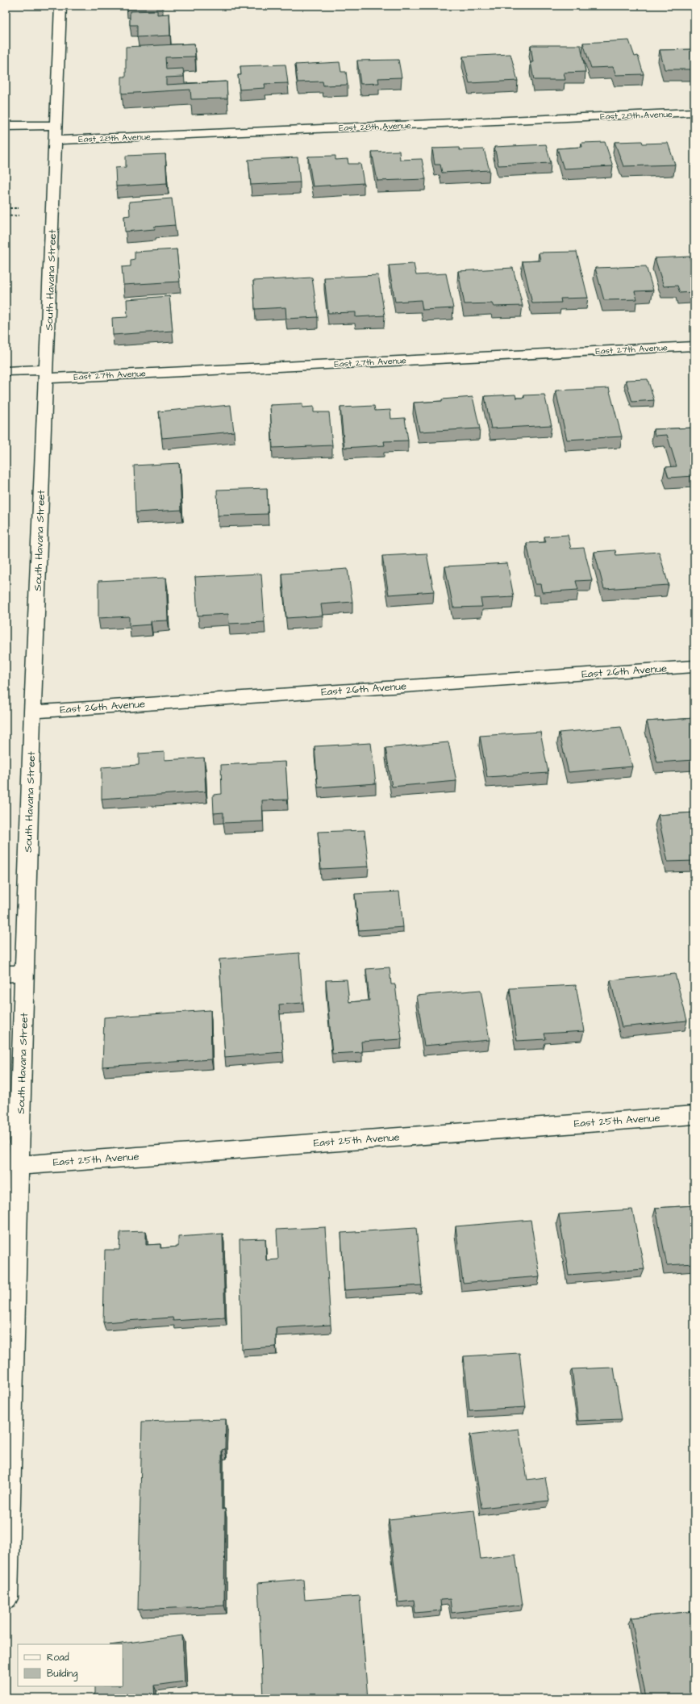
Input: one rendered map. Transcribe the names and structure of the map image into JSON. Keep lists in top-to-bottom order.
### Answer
{
  "streets": {
    "street": [
      "East 28th Avenue",
      "South Havana Street",
      "East 27th Avenue",
      "East 26th Avenue",
      "East 25th Avenue"
    ]
  },
  "crossings": [
    ["East 28th Avenue", "South Havana Street"],
    ["South Havana Street", "East 27th Avenue"],
    ["South Havana Street", "East 26th Avenue"],
    ["South Havana Street", "East 25th Avenue"]
  ],
  "legend": ["Road", "Building"]
}
